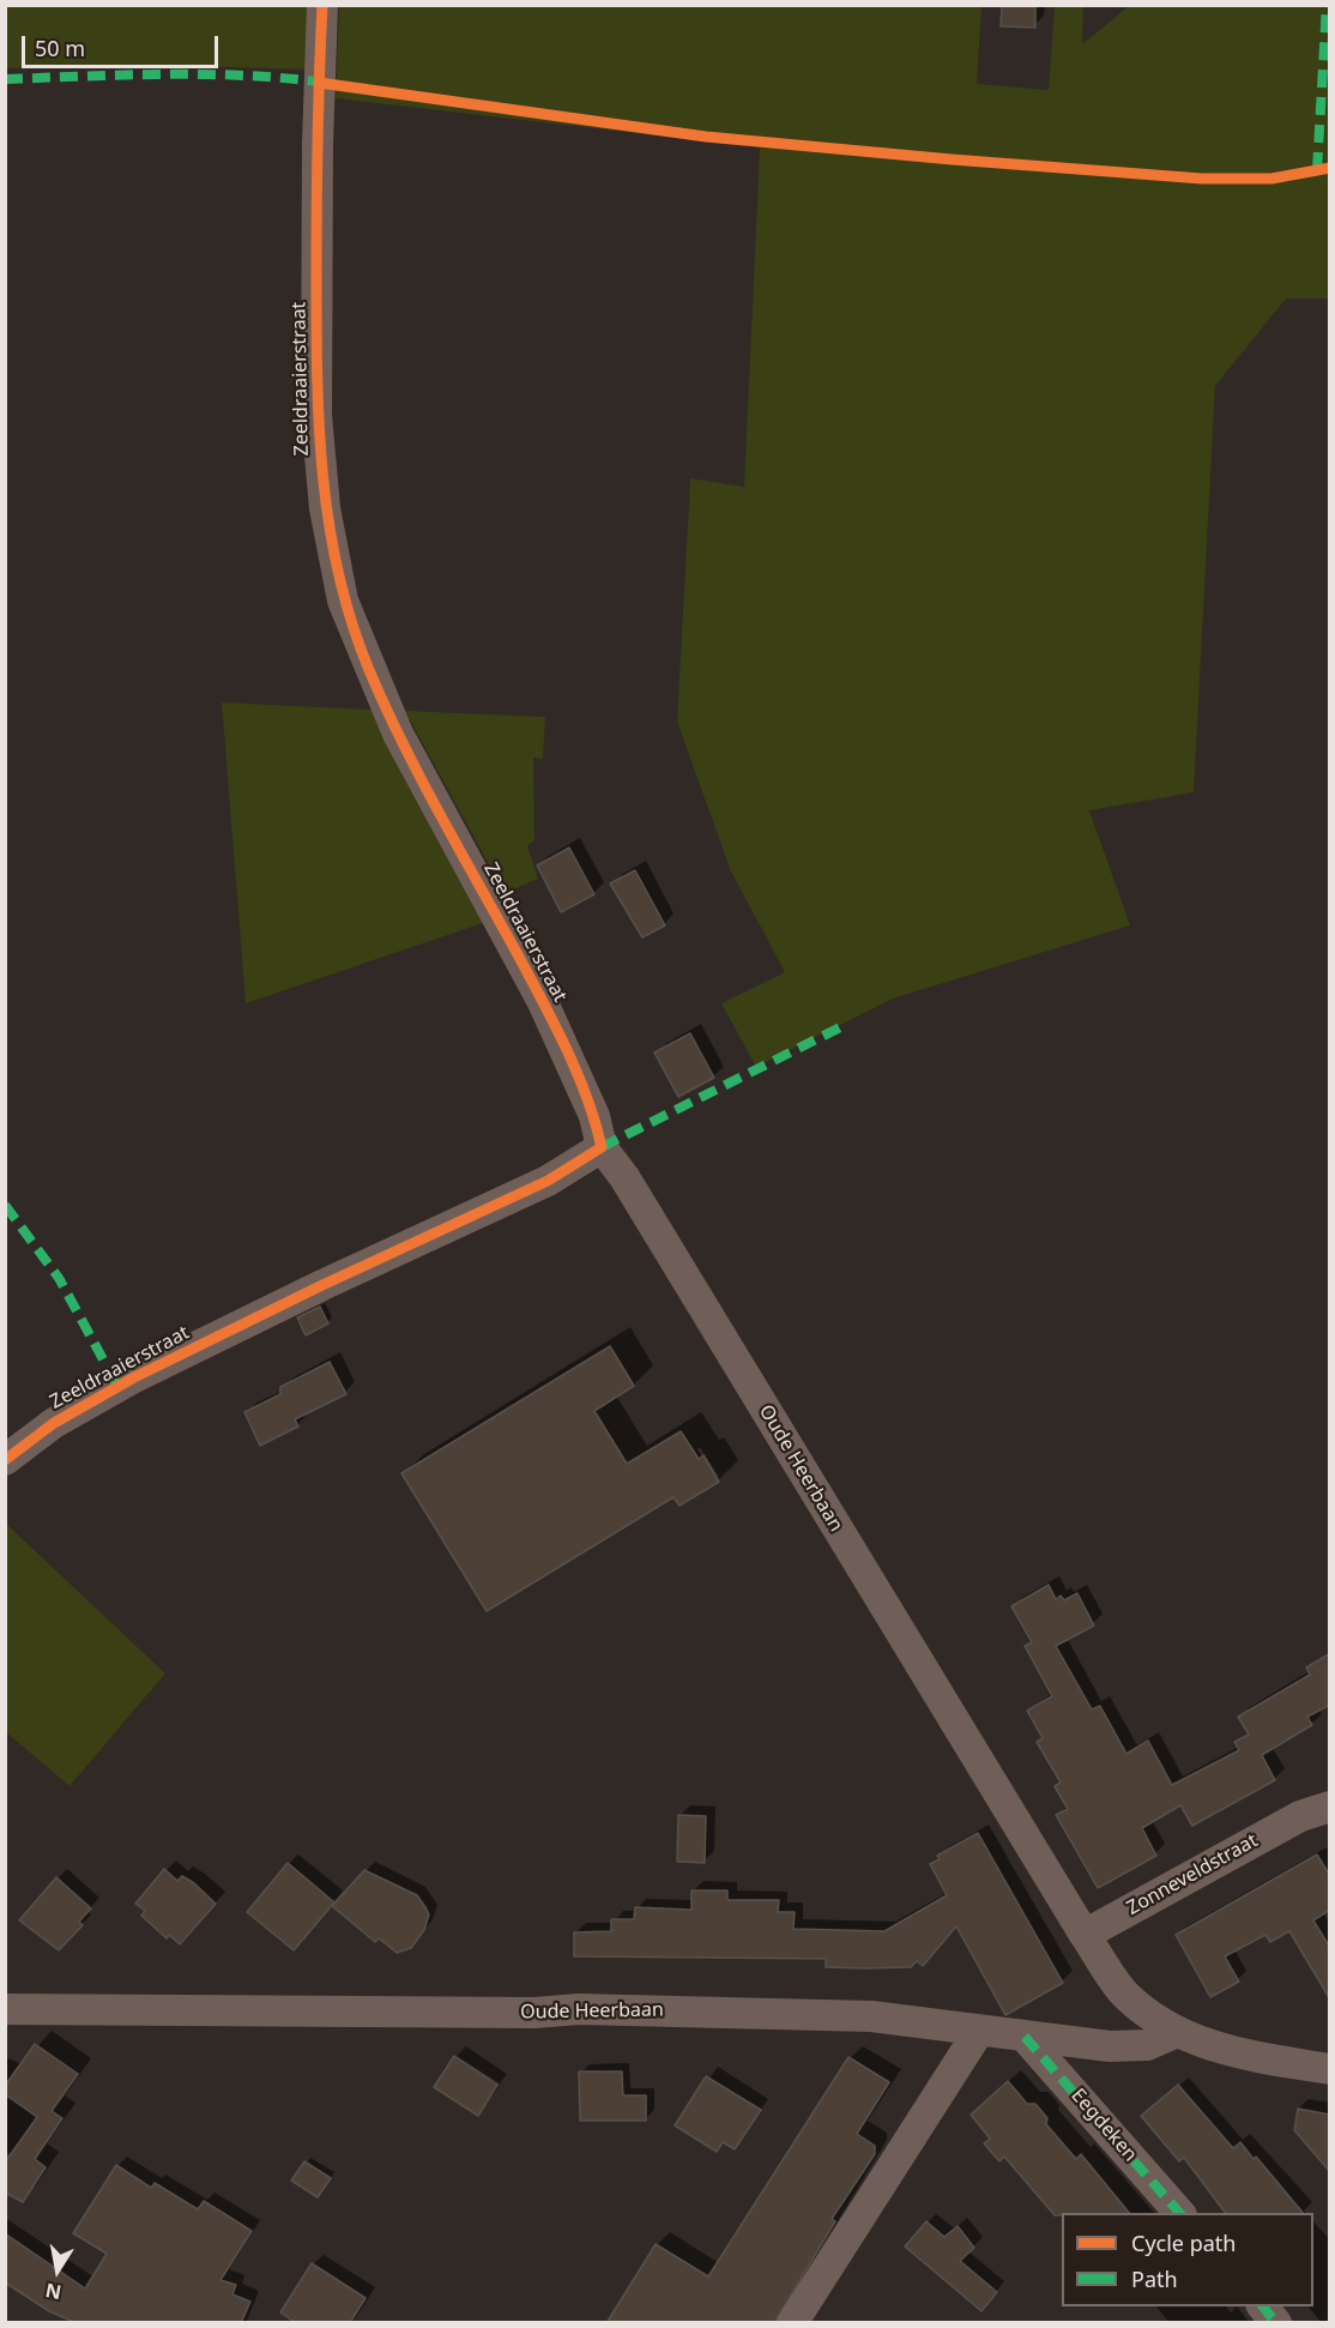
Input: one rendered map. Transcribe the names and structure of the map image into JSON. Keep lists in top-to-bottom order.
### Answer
{
  "streets": {
    "street": [
      "Zeeldraaierstraat",
      "Oude Heerbaan",
      "Zonneveldstraat",
      "Eegdeken"
    ]
  },
  "crossings": [
    ["Zeeldraaierstraat", "Oude Heerbaan"],
    ["Oude Heerbaan", "Zonneveldstraat"],
    ["Oude Heerbaan", "Eegdeken"]
  ],
  "legend": ["Cycle path", "Path"],
  "scale_bar": "50 m",
  "north": "bottom"
}
